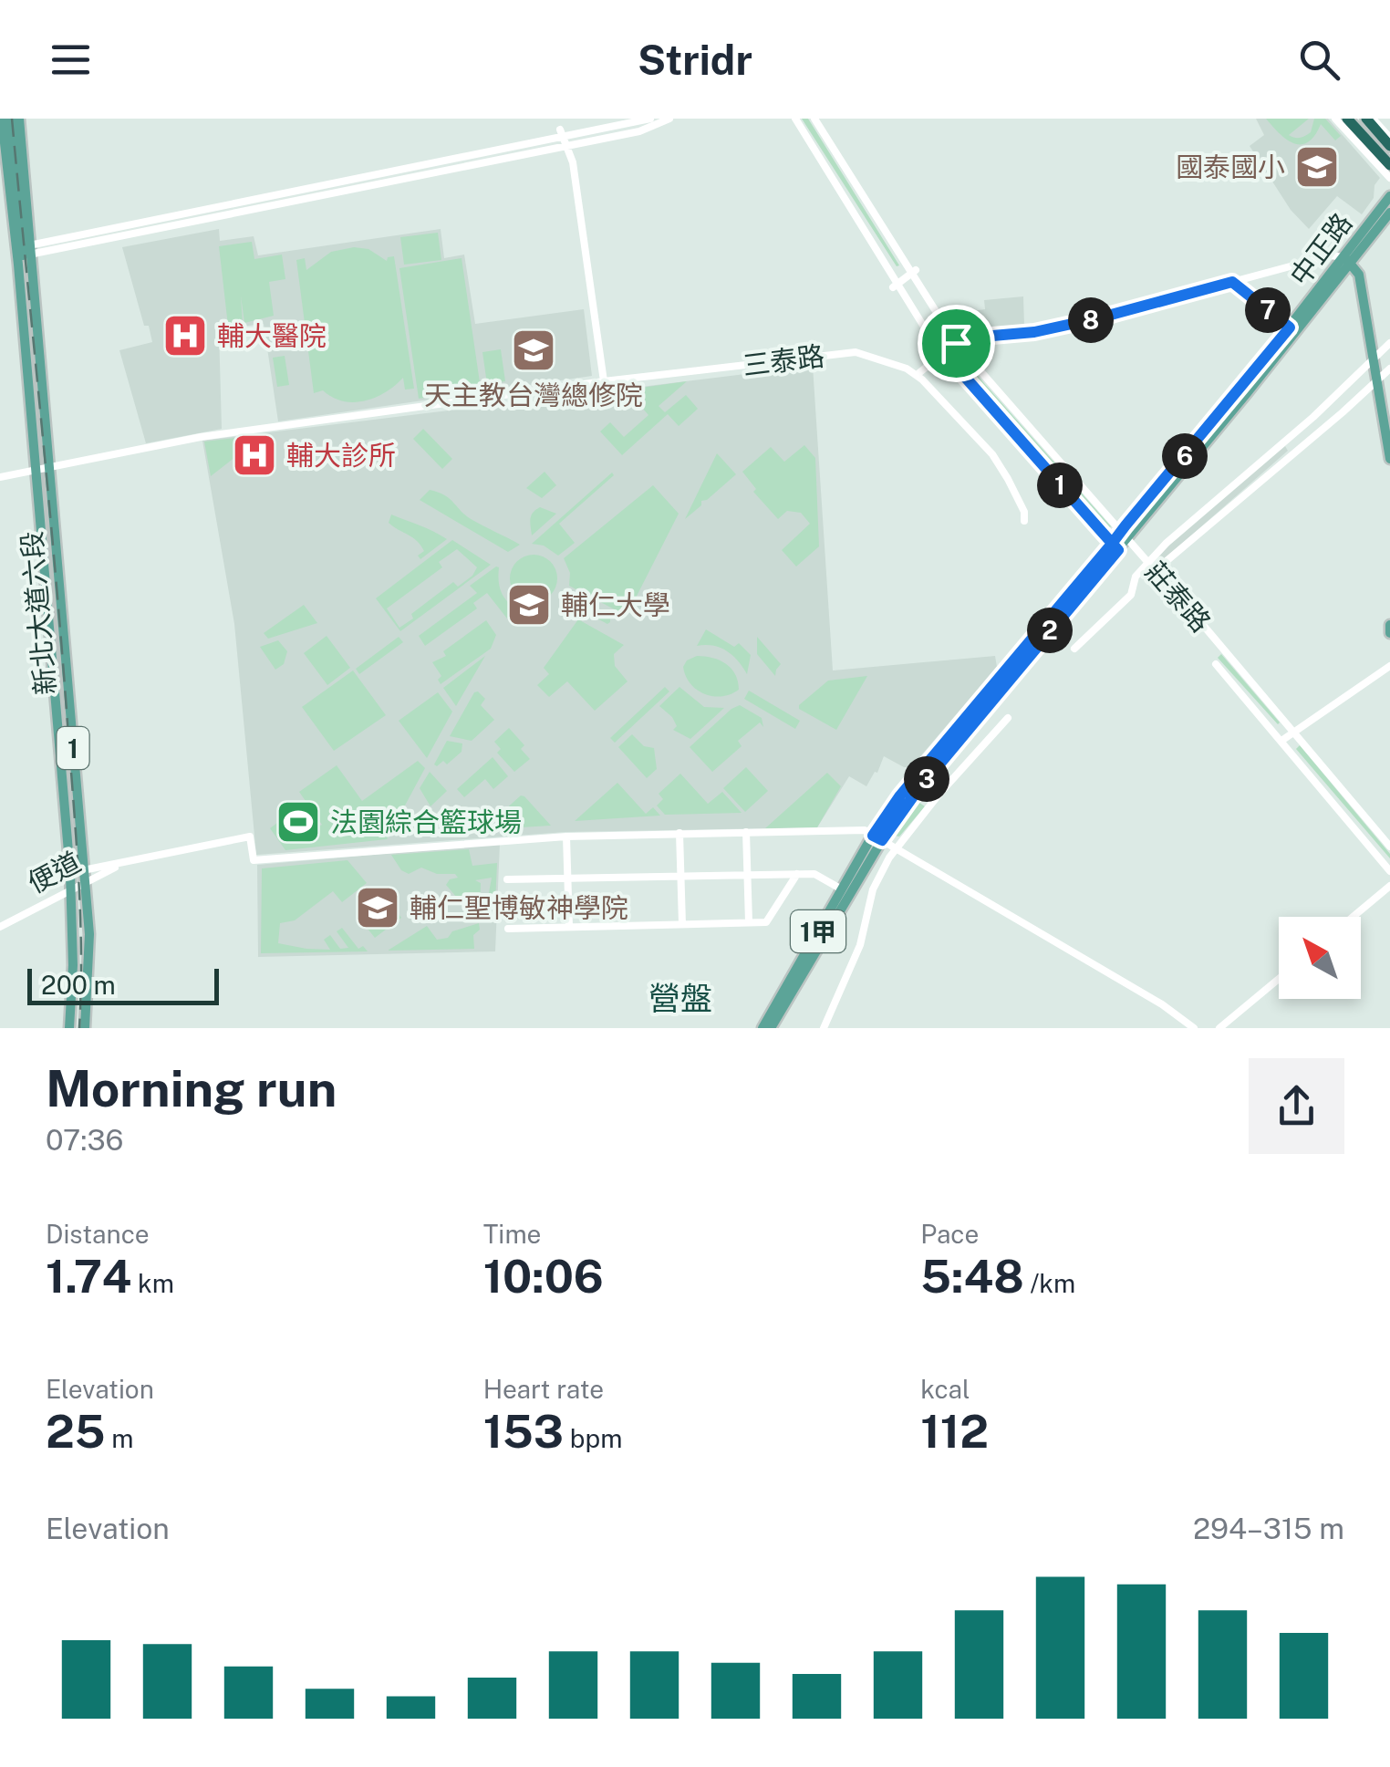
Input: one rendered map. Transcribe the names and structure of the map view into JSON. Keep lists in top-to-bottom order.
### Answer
{
  "streets": {
    "main road": [
      "中正路",
      "新北大道六段",
      "1",
      "1甲"
    ],
    "street": ["三泰路", "莊泰路", "便道"]
  },
  "crossings": [
    ["中正路", "莊泰路"],
    ["三泰路", "新北大道六段"],
    ["三泰路", "1"],
    ["新北大道六段", "1"],
    ["新北大道六段", "便道"]
  ],
  "districts": ["營盤"],
  "places": {
    "school or university": [
      "國泰國小",
      "天主教台灣總修院",
      "輔仁大學",
      "輔仁聖博敏神學院"
    ],
    "hospital": ["輔大醫院", "輔大診所"],
    "sports": ["法園綜合籃球場"]
  },
  "scale_bar": "200 m",
  "north": "top left",
  "page": {
    "header": "Stridr",
    "pins": [
      "7",
      "8",
      "6",
      "1",
      "2",
      "3"
    ],
    "scale": "200 m",
    "heading": ["Morning run", "07:36"],
    "stats": [
      ["Distance", "1.74 km"],
      ["Time", "10:06"],
      ["Pace", "5:48 /km"],
      ["Elevation", "25 m"],
      ["Heart rate", "153 bpm"],
      ["kcal", "112"]
    ],
    "chart": ["Elevation", "294–315 m"]
  }
}
